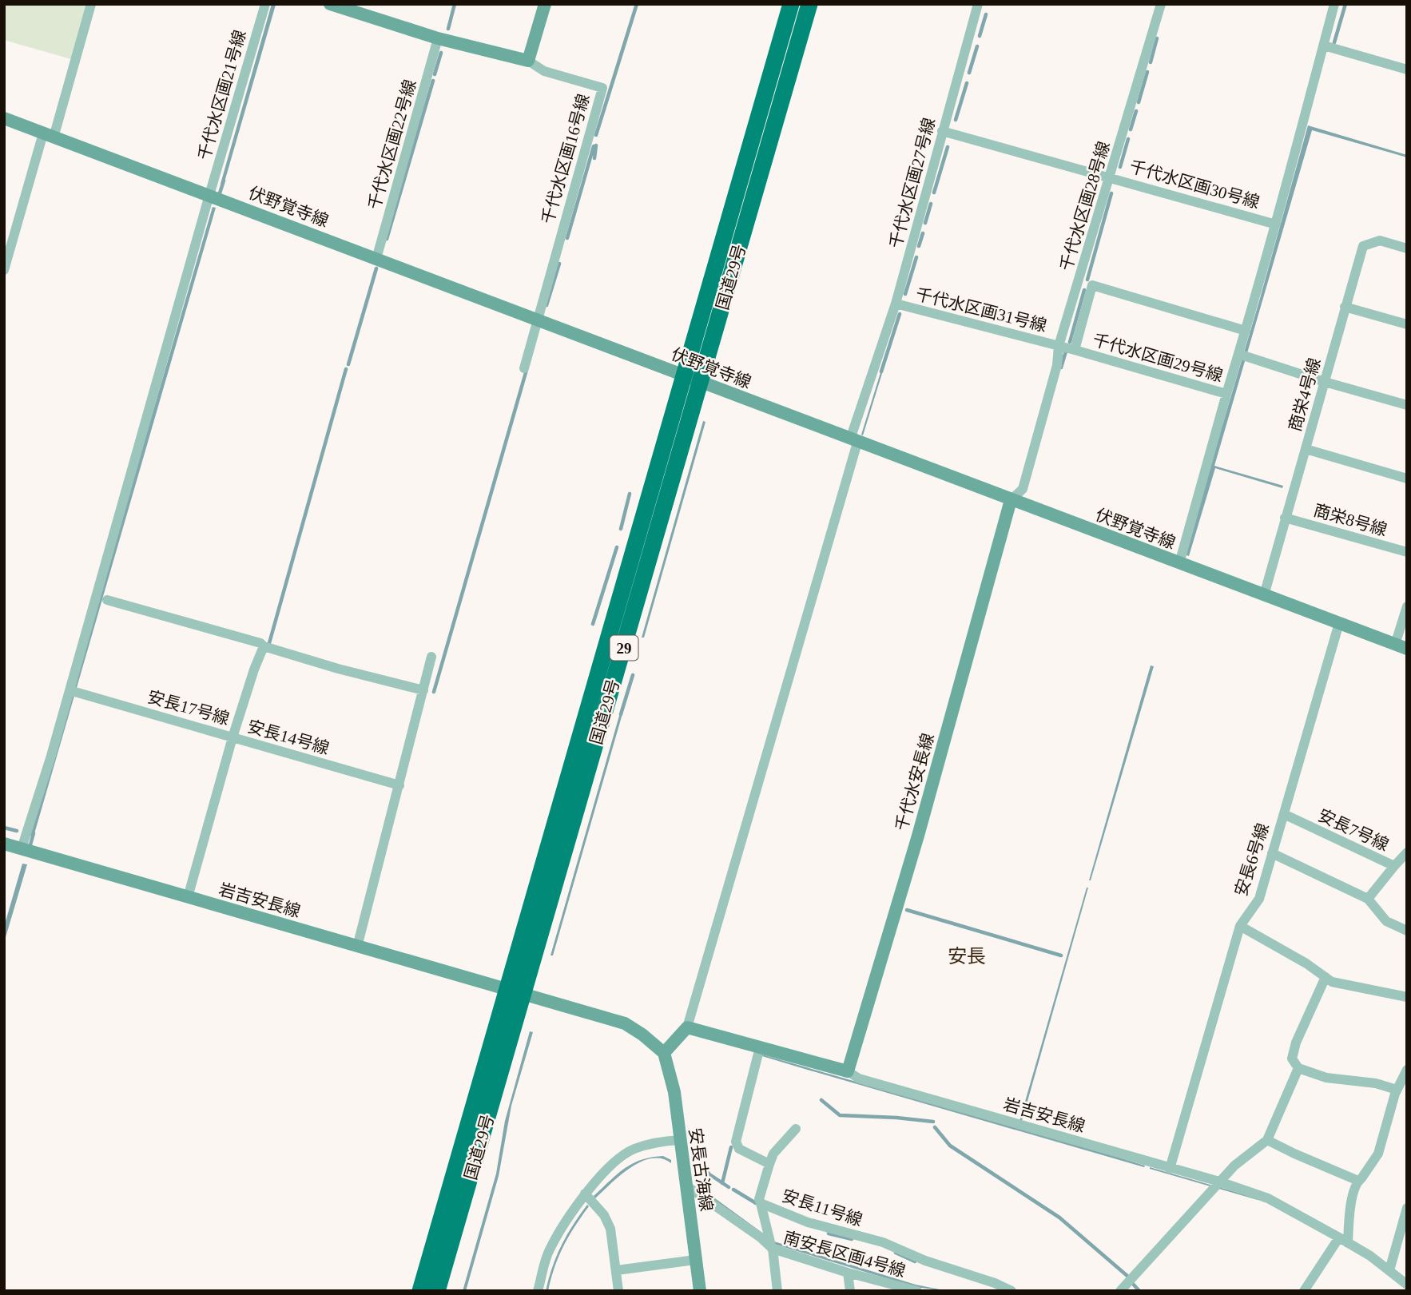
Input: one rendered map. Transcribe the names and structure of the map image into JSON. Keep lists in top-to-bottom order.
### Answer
{
  "streets": {
    "highway": ["国道29号", "29"],
    "street": [
      "千代水区画21号線",
      "千代水区画22号線",
      "千代水区画16号線",
      "千代水区画27号線",
      "千代水区画30号線",
      "千代水区画28号線",
      "伏野覚寺線",
      "千代水区画31号線",
      "千代水区画29号線",
      "商栄4号線",
      "商栄8号線",
      "安長17号線",
      "安長14号線",
      "千代水安長線",
      "安長7号線",
      "安長6号線",
      "岩吉安長線",
      "安長古海線",
      "安長11号線",
      "南安長区画4号線"
    ]
  },
  "crossings": [
    ["千代水区画21号線", "伏野覚寺線"],
    ["千代水区画21号線", "安長17号線"],
    ["千代水区画21号線", "岩吉安長線"],
    ["千代水区画22号線", "千代水区画16号線"],
    ["千代水区画22号線", "伏野覚寺線"],
    ["千代水区画16号線", "伏野覚寺線"],
    ["千代水区画27号線", "千代水区画30号線"],
    ["千代水区画27号線", "伏野覚寺線"],
    ["千代水区画27号線", "千代水区画31号線"],
    ["千代水区画27号線", "岩吉安長線"],
    ["千代水区画30号線", "千代水区画28号線"],
    ["千代水区画30号線", "千代水区画29号線"],
    ["千代水区画28号線", "伏野覚寺線"],
    ["千代水区画28号線", "千代水区画31号線"],
    ["千代水区画28号線", "千代水安長線"],
    ["伏野覚寺線", "国道29号"],
    ["伏野覚寺線", "商栄4号線"],
    ["伏野覚寺線", "千代水安長線"],
    ["伏野覚寺線", "安長6号線"],
    ["国道29号", "岩吉安長線"],
    ["千代水区画31号線", "千代水区画29号線"],
    ["商栄4号線", "商栄8号線"],
    ["安長17号線", "安長14号線"],
    ["安長14号線", "岩吉安長線"],
    ["千代水安長線", "岩吉安長線"],
    ["安長7号線", "安長6号線"],
    ["安長6号線", "岩吉安長線"],
    ["岩吉安長線", "安長古海線"]
  ],
  "districts": ["安長"]
}
